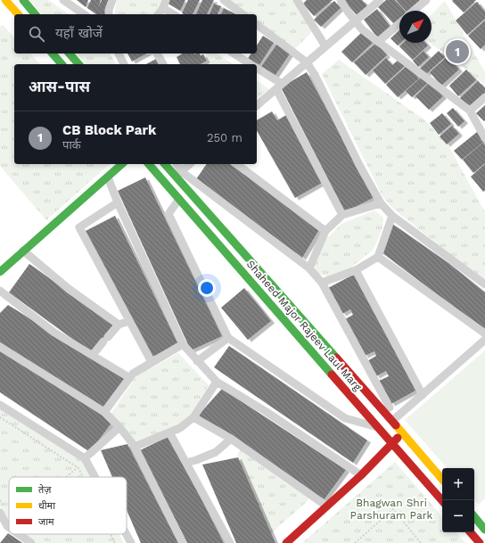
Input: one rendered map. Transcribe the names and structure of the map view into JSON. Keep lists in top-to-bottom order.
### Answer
{
  "streets": {
    "street": ["Shaheed Major Rajeev Laul Marg"]
  },
  "parks": ["Bhagwan Shri Parshuram Park"],
  "legend": ["तेज़", "धीमा", "जाम"],
  "north": "top right",
  "page": {
    "search": "यहाँ खोजें",
    "pins": "1",
    "heading": "आस-पास",
    "list": [
      {
        "mark": "1",
        "name": "CB Block Park",
        "note": "पार्क",
        "value": "250 m"
      }
    ],
    "map_buttons": ["+", "−"]
  }
}
